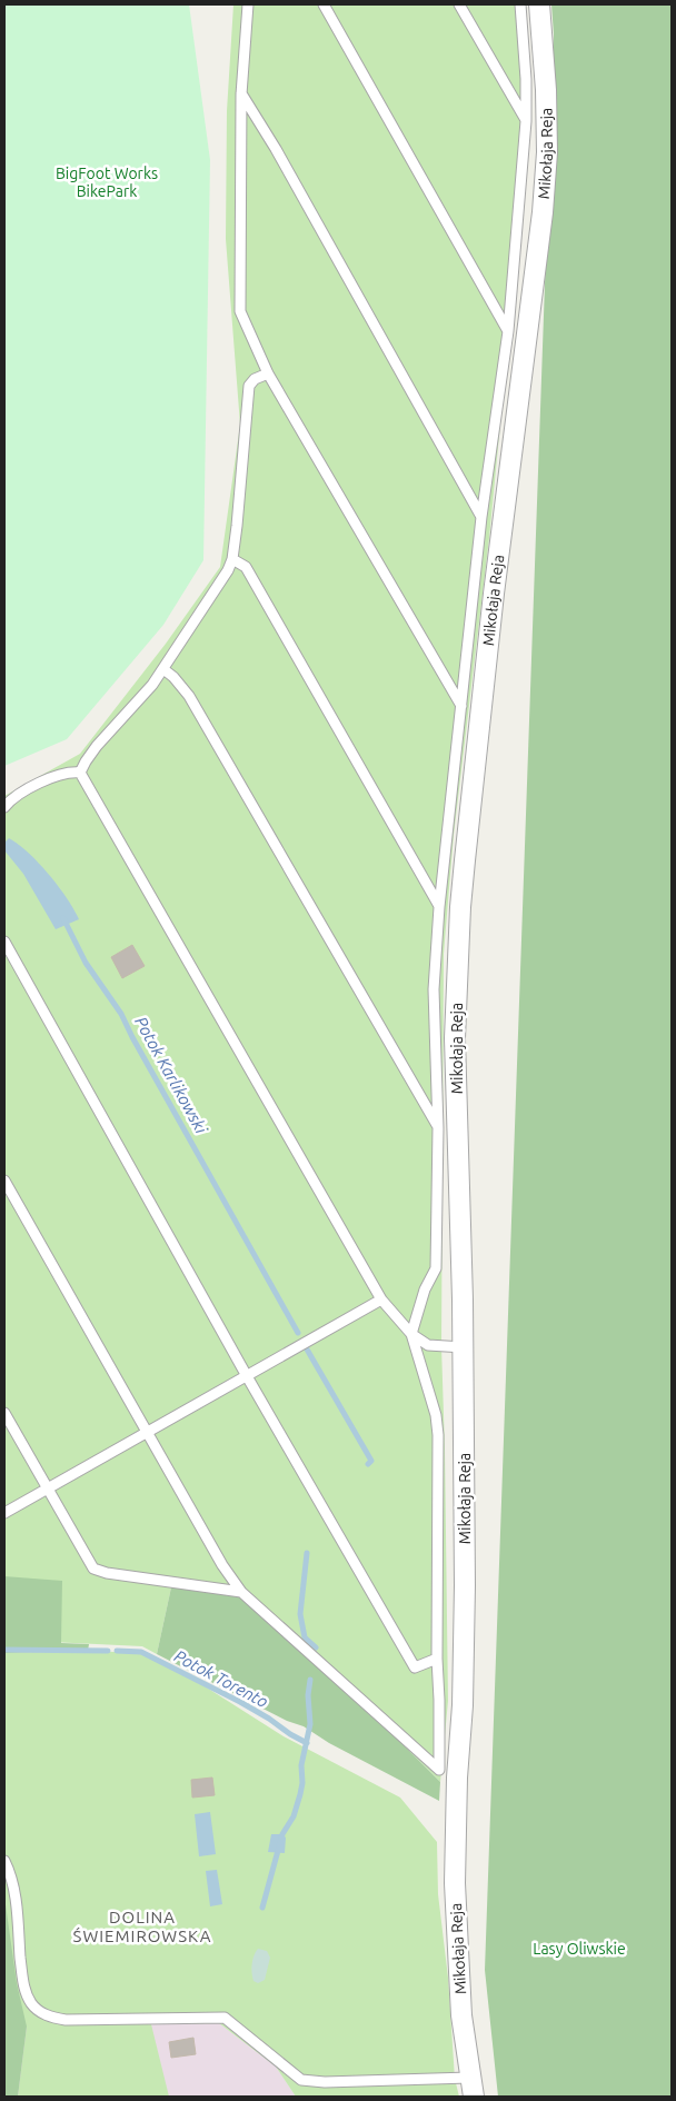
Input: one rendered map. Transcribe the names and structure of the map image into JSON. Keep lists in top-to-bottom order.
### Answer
{
  "streets": {
    "street": ["Mikołaja Reja"]
  },
  "districts": ["DOLINA ŚWIEMIROWSKA"],
  "water": ["Potok Karlikowski", "Potok Torento"],
  "parks": ["BigFoot Works BikePark", "Lasy Oliwskie"]
}
